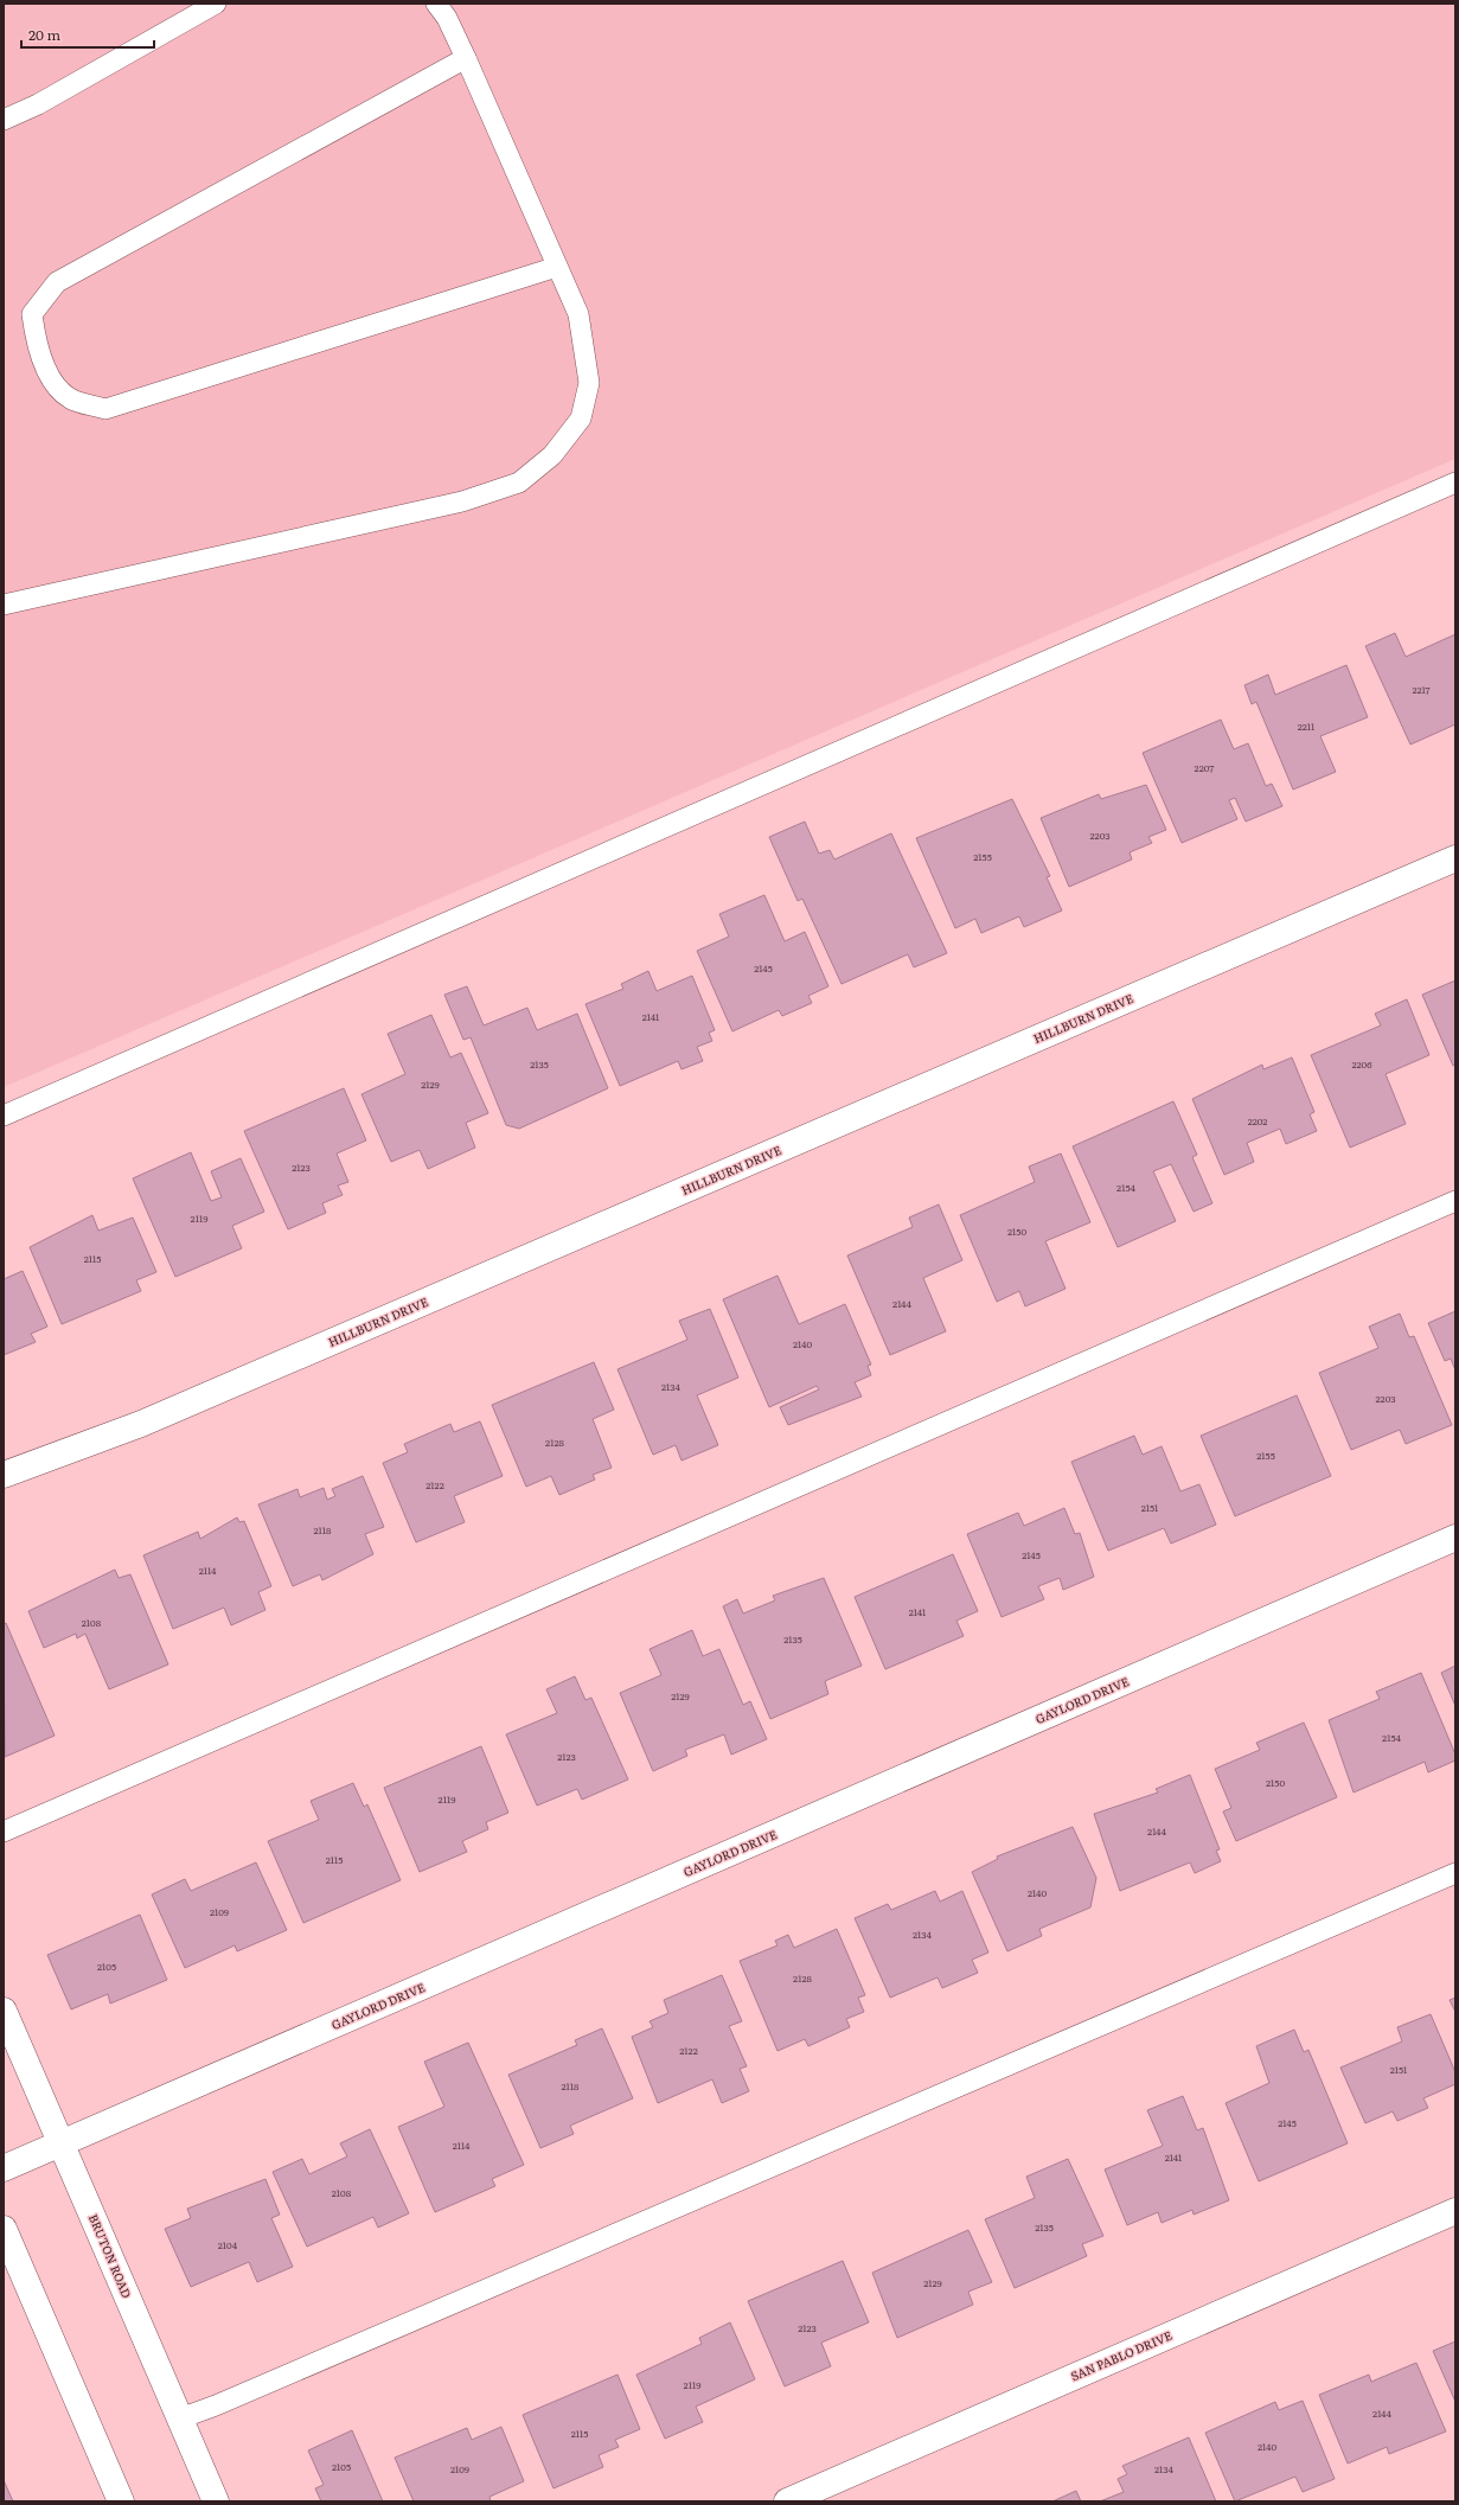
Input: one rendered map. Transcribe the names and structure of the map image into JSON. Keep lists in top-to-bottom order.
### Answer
{
  "streets": {
    "street": [
      "HILLBURN DRIVE",
      "GAYLORD DRIVE",
      "BRUTON ROAD",
      "SAN PABLO DRIVE"
    ]
  },
  "crossings": [
    ["GAYLORD DRIVE", "BRUTON ROAD"]
  ],
  "house_numbers": [
    "2217",
    "2211",
    "2207",
    "2203",
    "2155",
    "2145",
    "2141",
    "2135",
    "2206",
    "2129",
    "2202",
    "2123",
    "2154",
    "2119",
    "2150",
    "2115",
    "2144",
    "2140",
    "2134",
    "2203",
    "2128",
    "2155",
    "2122",
    "2151",
    "2118",
    "2145",
    "2114",
    "2141",
    "2108",
    "2135",
    "2129",
    "2154",
    "2123",
    "2150",
    "2119",
    "2144",
    "2115",
    "2140",
    "2109",
    "2134",
    "2105",
    "2128",
    "2122",
    "2151",
    "2118",
    "2145",
    "2114",
    "2141",
    "2108",
    "2135",
    "2104",
    "2129",
    "2123",
    "2119",
    "2144",
    "2115",
    "2140",
    "2105",
    "2109",
    "2134"
  ],
  "scale_bar": "20 m"
}
